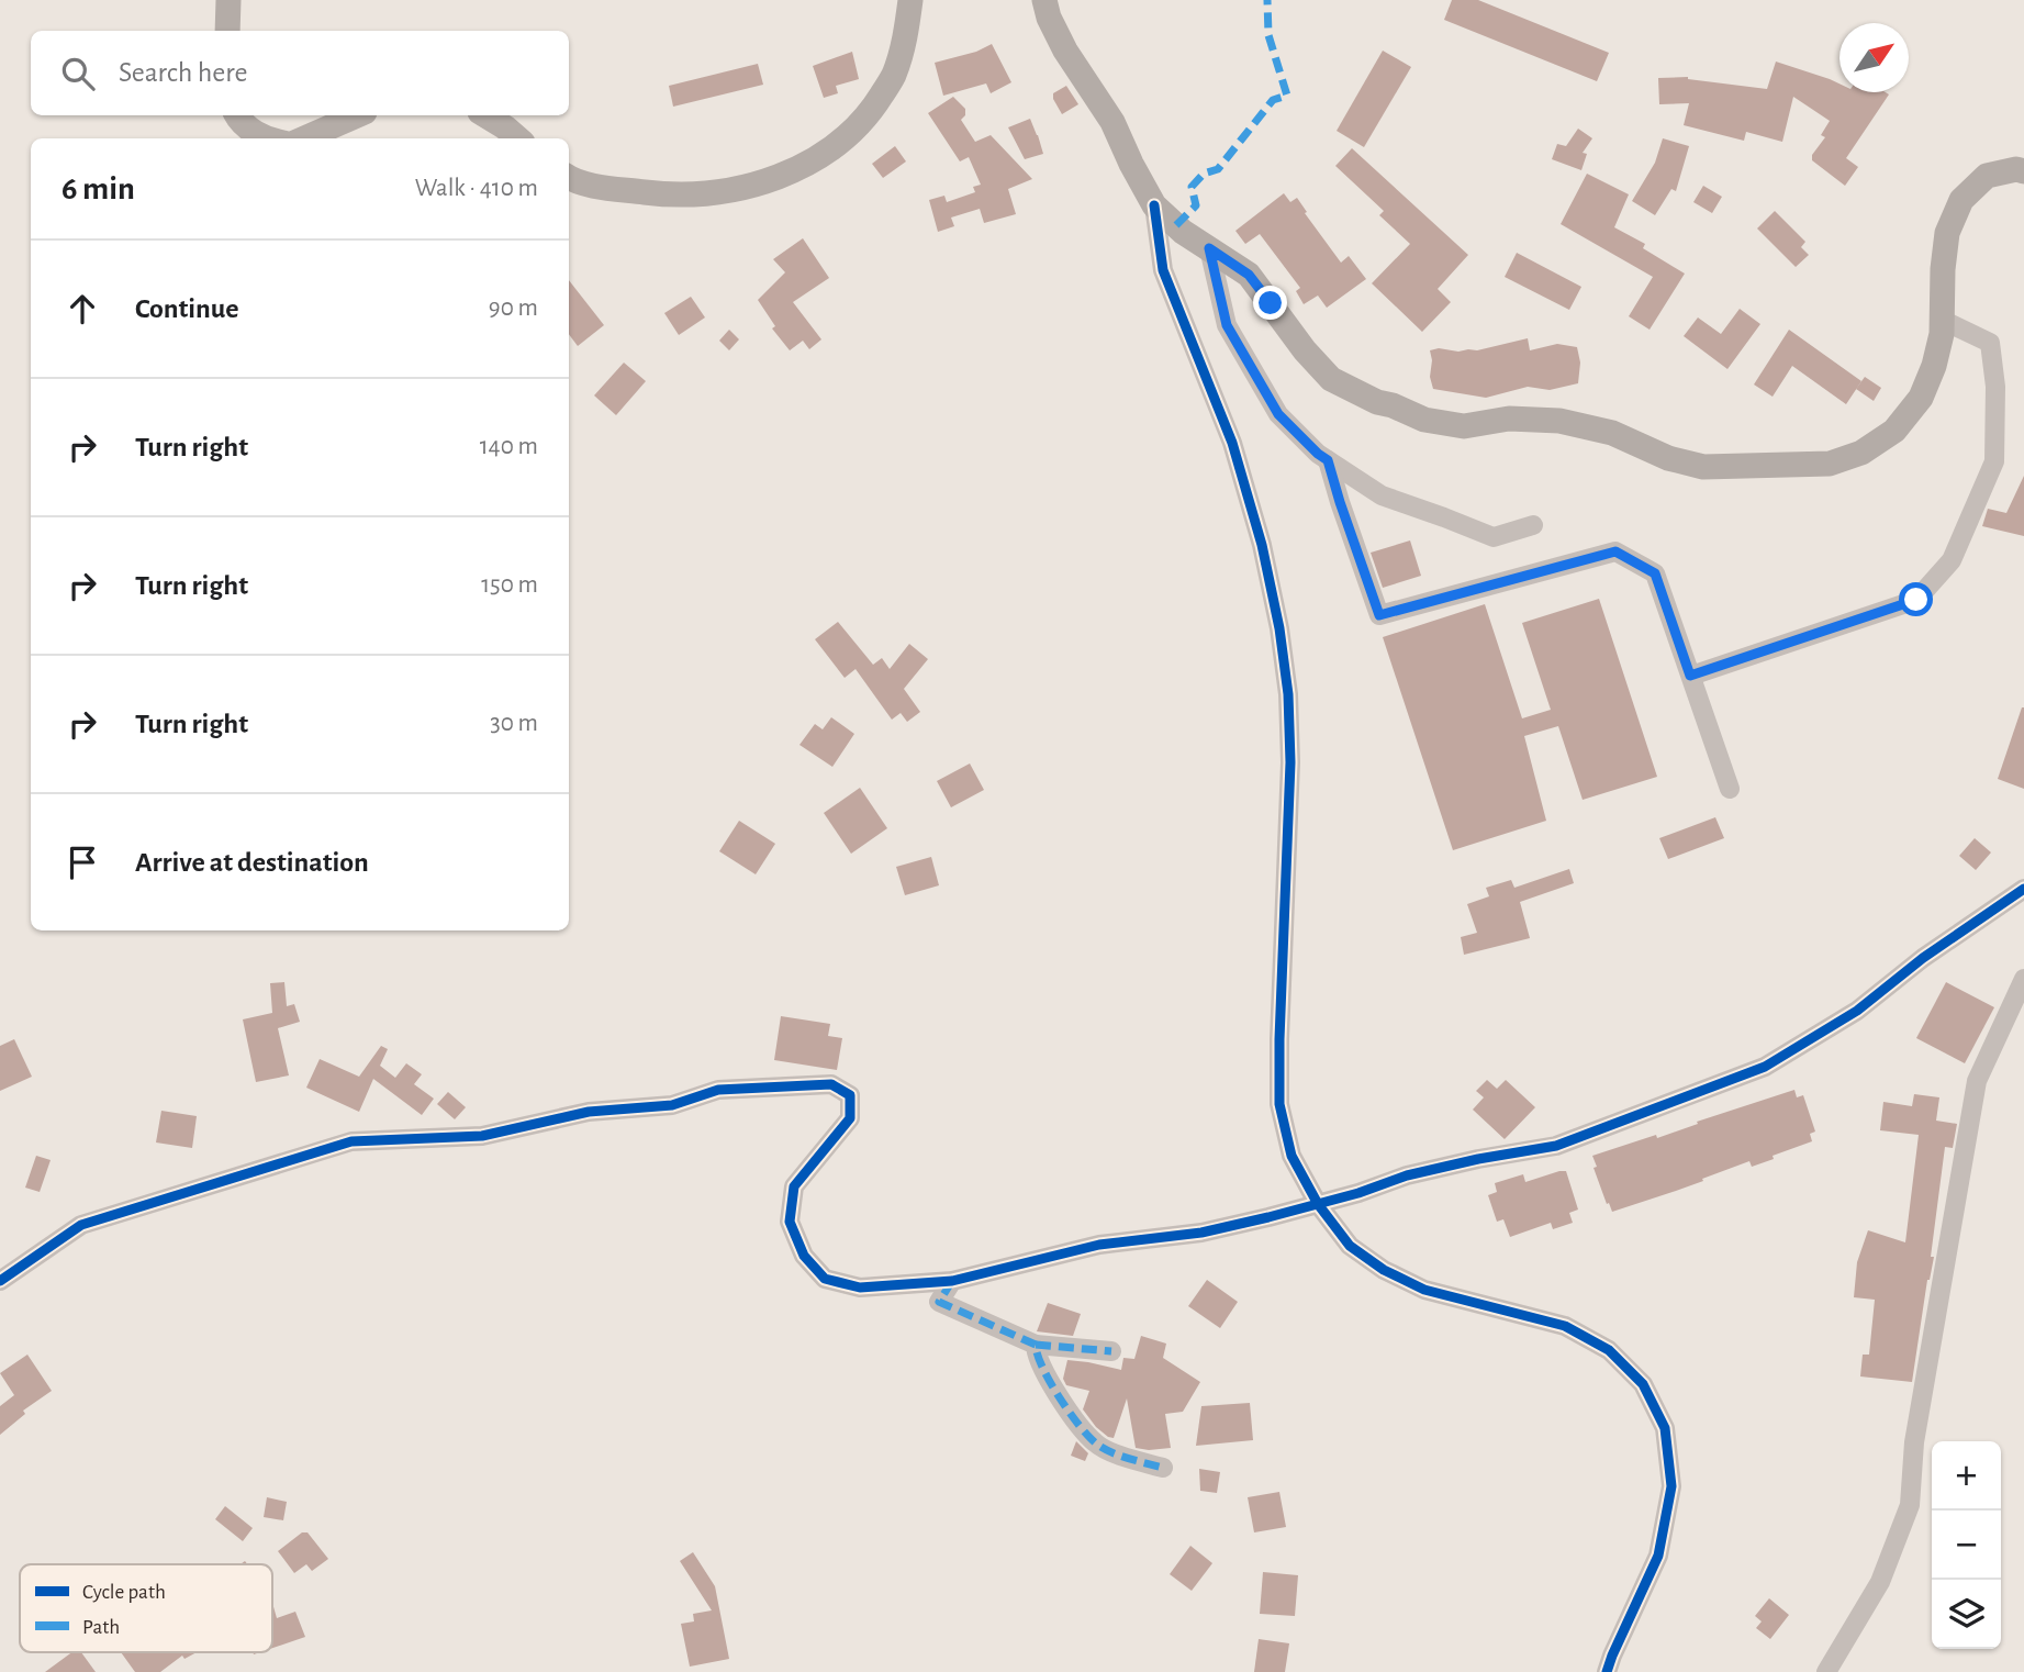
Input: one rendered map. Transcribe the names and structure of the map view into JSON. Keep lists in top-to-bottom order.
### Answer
{
  "legend": ["Cycle path", "Path"],
  "north": "top right",
  "page": {
    "search": "Search here",
    "heading": ["6 min", "Walk · 410 m"],
    "list": [
      ["Continue", "90 m"],
      ["Turn right", "140 m"],
      ["Turn right", "150 m"],
      ["Turn right", "30 m"],
      "Arrive at destination"
    ],
    "map_buttons": ["+", "−"]
  }
}
